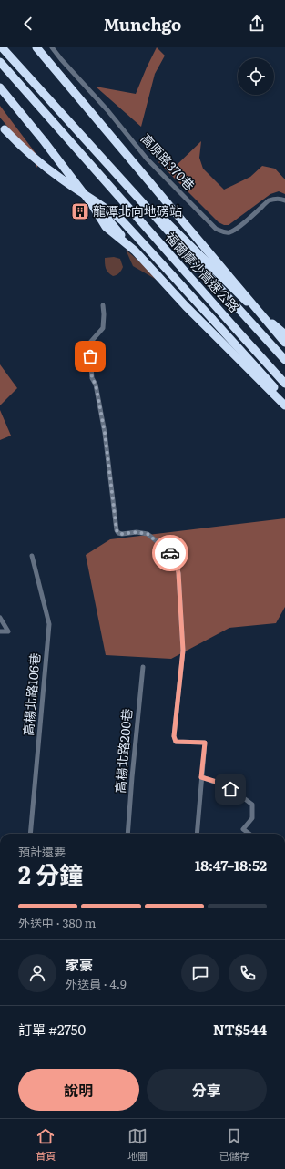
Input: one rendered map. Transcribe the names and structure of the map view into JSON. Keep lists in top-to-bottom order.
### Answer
{
  "streets": {
    "highway": ["福爾摩沙高速公路"],
    "street": ["高原路370巷", "高楊北路106巷", "高楊北路200巷"]
  },
  "places": {
    "building": ["龍潭北向地磅站"]
  },
  "page": {
    "header": "Munchgo",
    "heading": ["2 分鐘", "預計還要", "18:47–18:52"],
    "panel": [
      "家豪",
      "外送員 · 4.9",
      "訂單 #2750",
      "NT$544"
    ],
    "bar": "外送中 · 380 m",
    "buttons": ["說明", "分享"],
    "tabs": ["首頁", "地圖", "已儲存"]
  }
}
